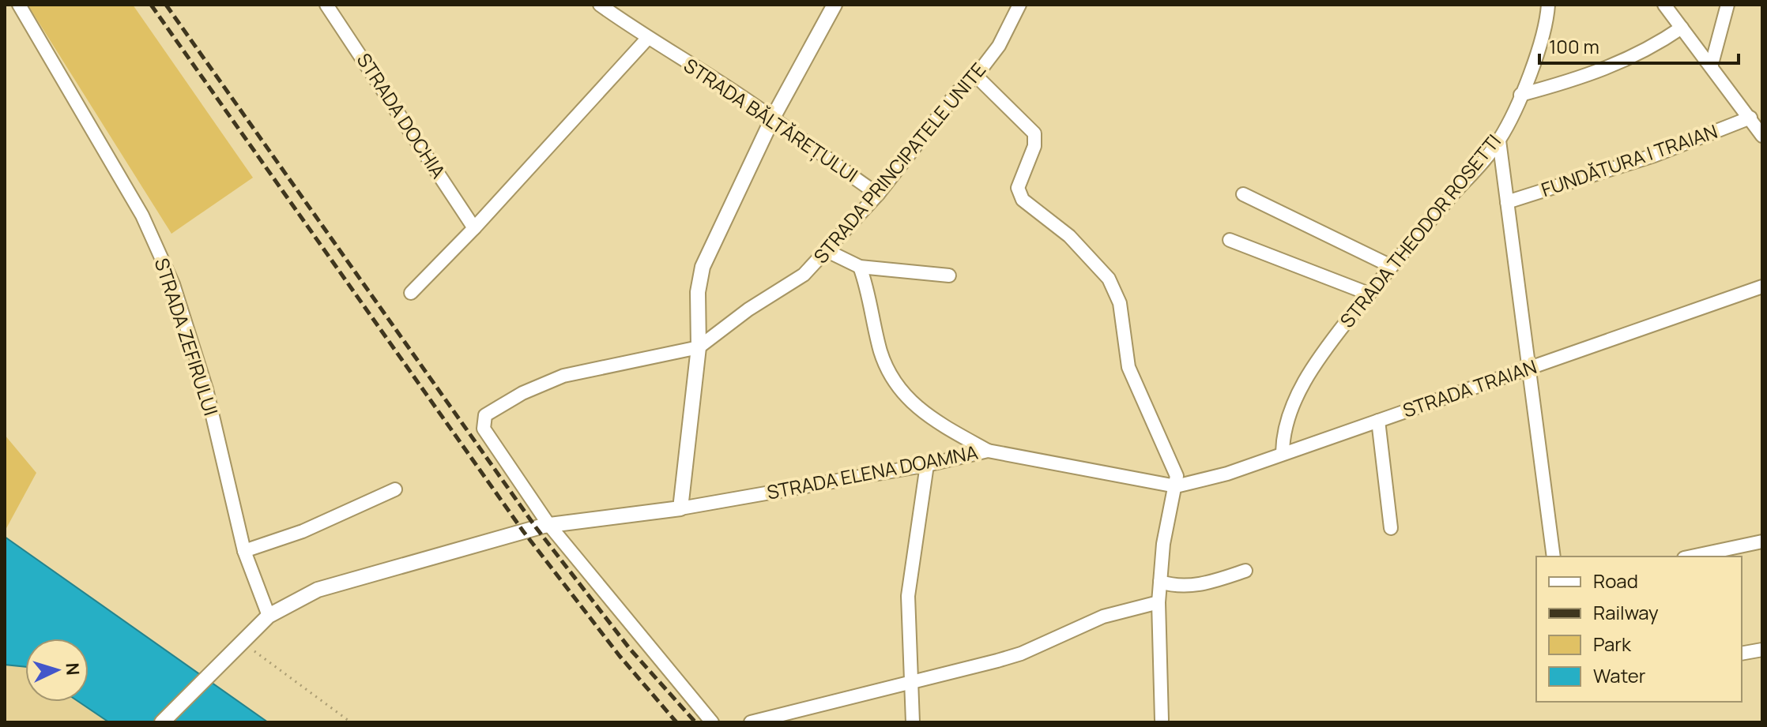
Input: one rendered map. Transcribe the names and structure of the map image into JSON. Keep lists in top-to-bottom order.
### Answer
{
  "streets": {
    "street": [
      "STRADA DOCHIA",
      "STRADA BĂLTĂREȚULUI",
      "FUNDĂTURA I TRAIAN",
      "STRADA PRINCIPATELE UNITE",
      "STRADA THEODOR ROSETTI",
      "STRADA ZEFIRULUI",
      "STRADA TRAIAN",
      "STRADA ELENA DOAMNA"
    ]
  },
  "crossings": [
    ["STRADA BĂLTĂREȚULUI", "STRADA PRINCIPATELE UNITE"],
    ["STRADA THEODOR ROSETTI", "STRADA TRAIAN"],
    ["STRADA TRAIAN", "STRADA ELENA DOAMNA"]
  ],
  "legend": [
    "Road",
    "Railway",
    "Park",
    "Water"
  ],
  "scale_bar": "100 m",
  "north": "right"
}
